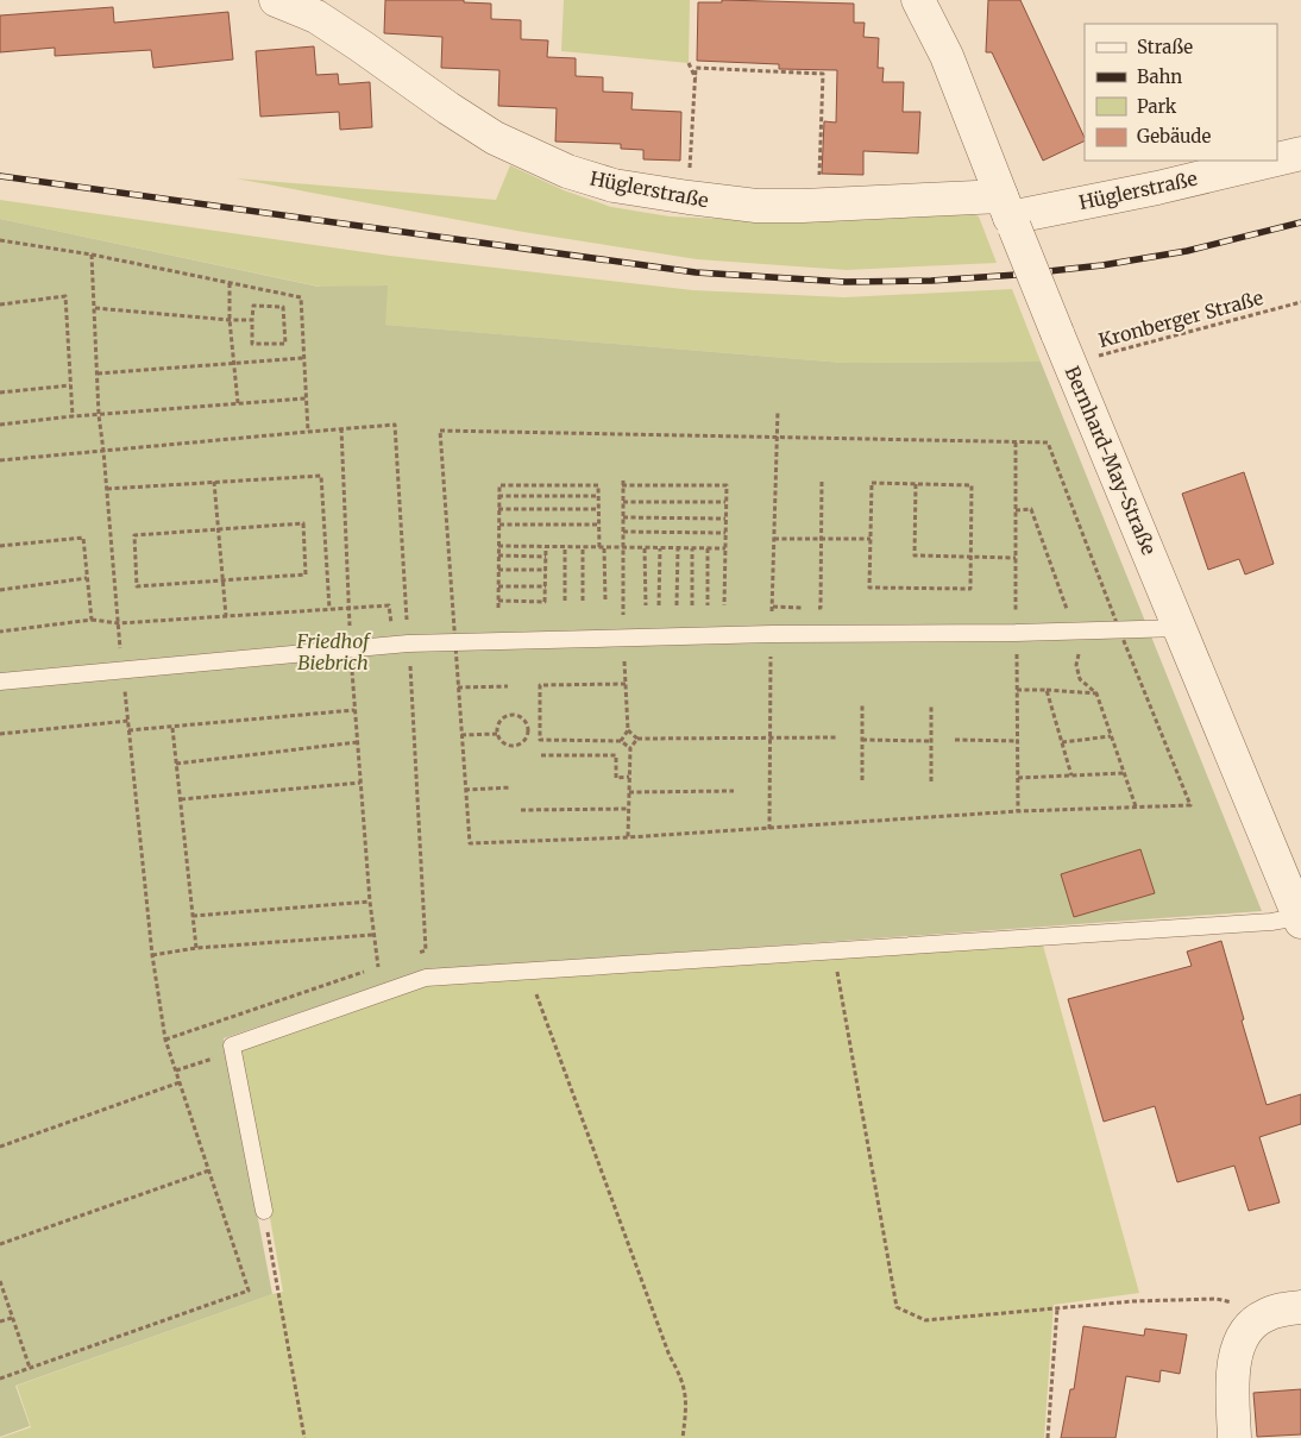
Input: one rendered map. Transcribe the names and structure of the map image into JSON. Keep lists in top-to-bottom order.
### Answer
{
  "streets": {
    "street": ["Hüglerstraße", "Bernhard-May-Straße"],
    "path": ["Kronberger Straße"]
  },
  "crossings": [
    ["Hüglerstraße", "Bernhard-May-Straße"],
    ["Kronberger Straße", "Bernhard-May-Straße"]
  ],
  "parks": ["Friedhof Biebrich"],
  "legend": [
    "Straße",
    "Bahn",
    "Park",
    "Gebäude"
  ]
}
